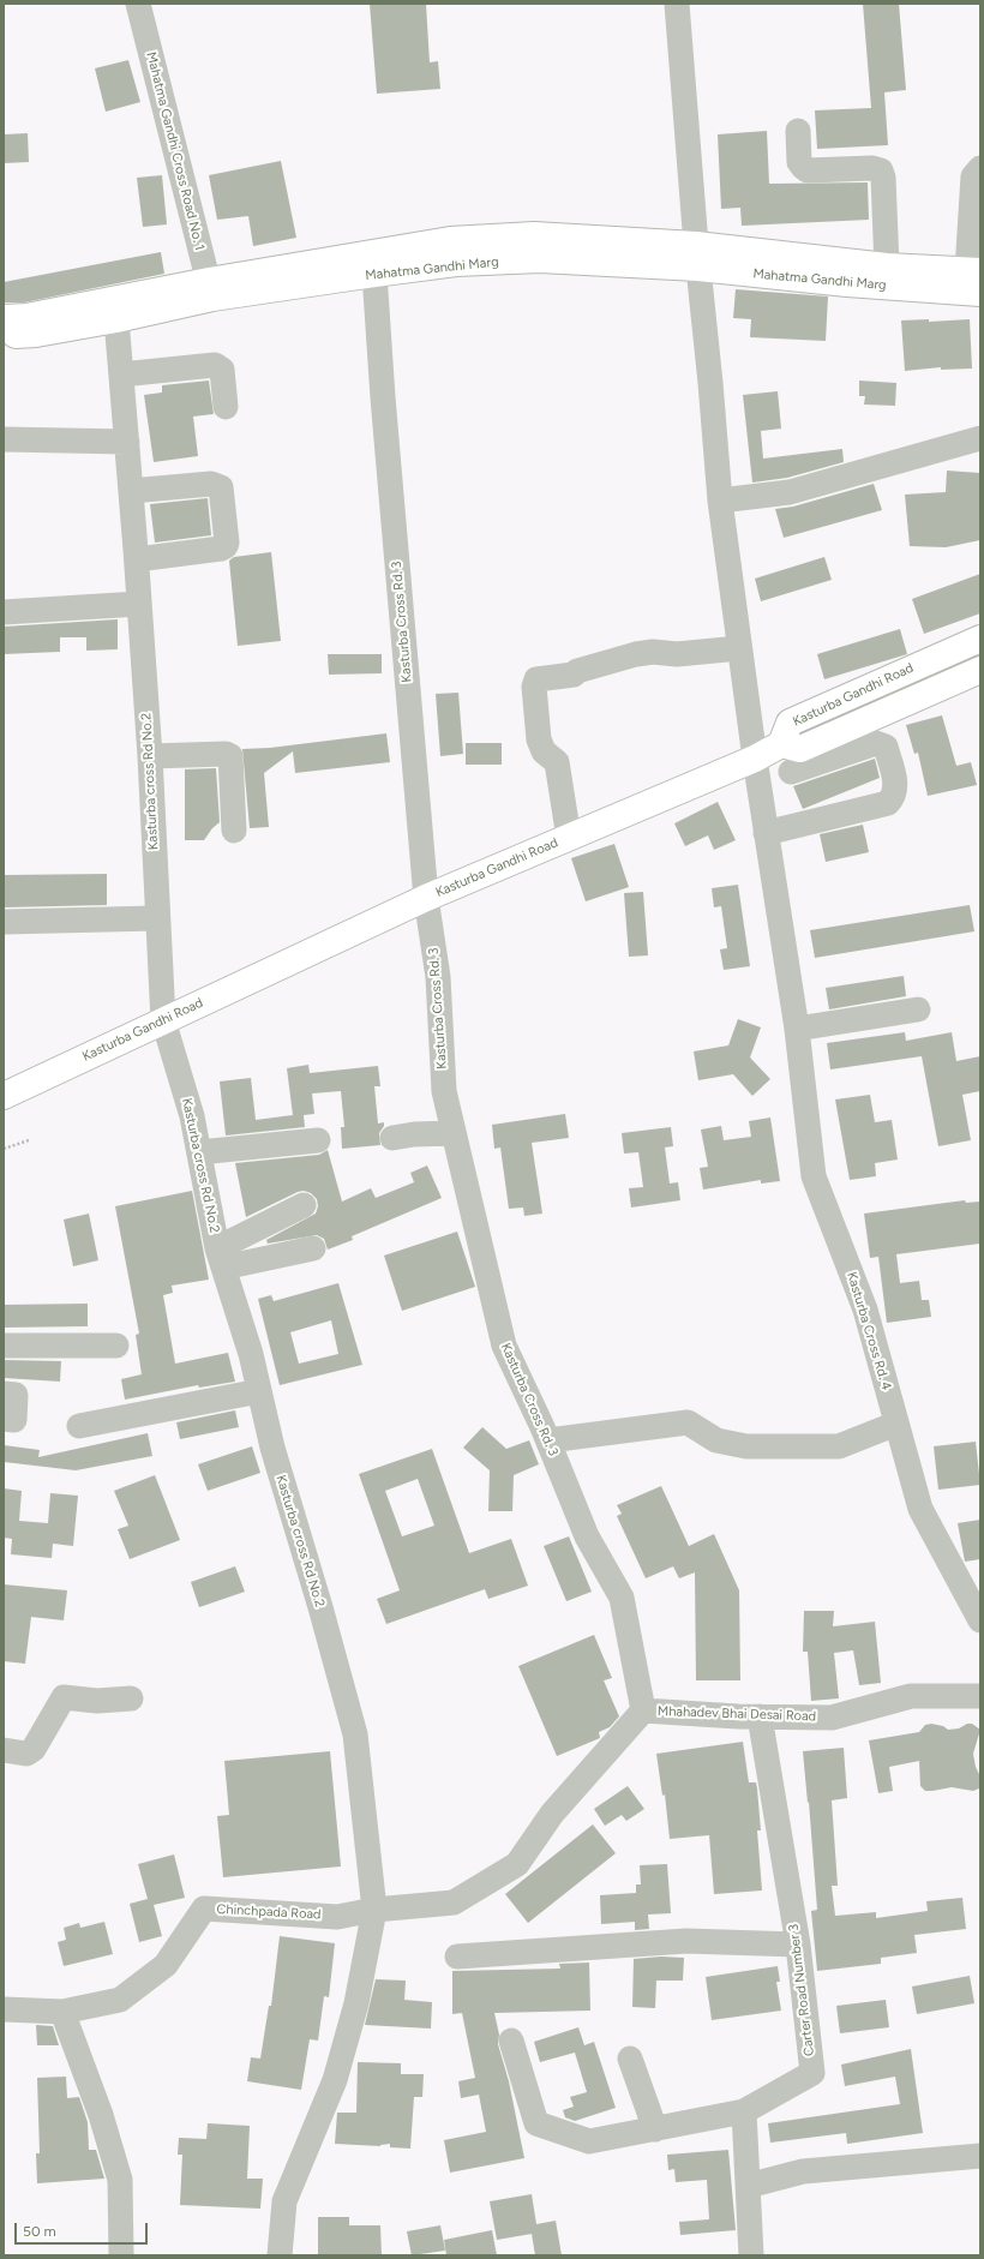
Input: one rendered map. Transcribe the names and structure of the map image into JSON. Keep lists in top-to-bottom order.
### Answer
{
  "streets": {
    "main road": ["Mahatma Gandhi Marg", "Kasturba Gandhi Road"],
    "street": [
      "Mahatma Gandhi Cross Road No. 1",
      "Kasturba Cross Rd. 3",
      "Kasturba cross Rd No.2",
      "Kasturba Cross Rd. 4",
      "Mhahadev Bhai Desai Road",
      "Chinchpada Road",
      "Carter Road Number 3"
    ]
  },
  "crossings": [
    ["Mahatma Gandhi Marg", "Kasturba Cross Rd. 4"],
    ["Kasturba Cross Rd. 3", "Kasturba Gandhi Road"],
    ["Kasturba Cross Rd. 3", "Mhahadev Bhai Desai Road"],
    ["Kasturba Gandhi Road", "Kasturba cross Rd No.2"],
    ["Kasturba Gandhi Road", "Kasturba Cross Rd. 4"],
    ["Kasturba cross Rd No.2", "Mhahadev Bhai Desai Road"],
    ["Kasturba cross Rd No.2", "Chinchpada Road"],
    ["Mhahadev Bhai Desai Road", "Chinchpada Road"],
    ["Mhahadev Bhai Desai Road", "Carter Road Number 3"]
  ],
  "scale_bar": "50 m"
}
